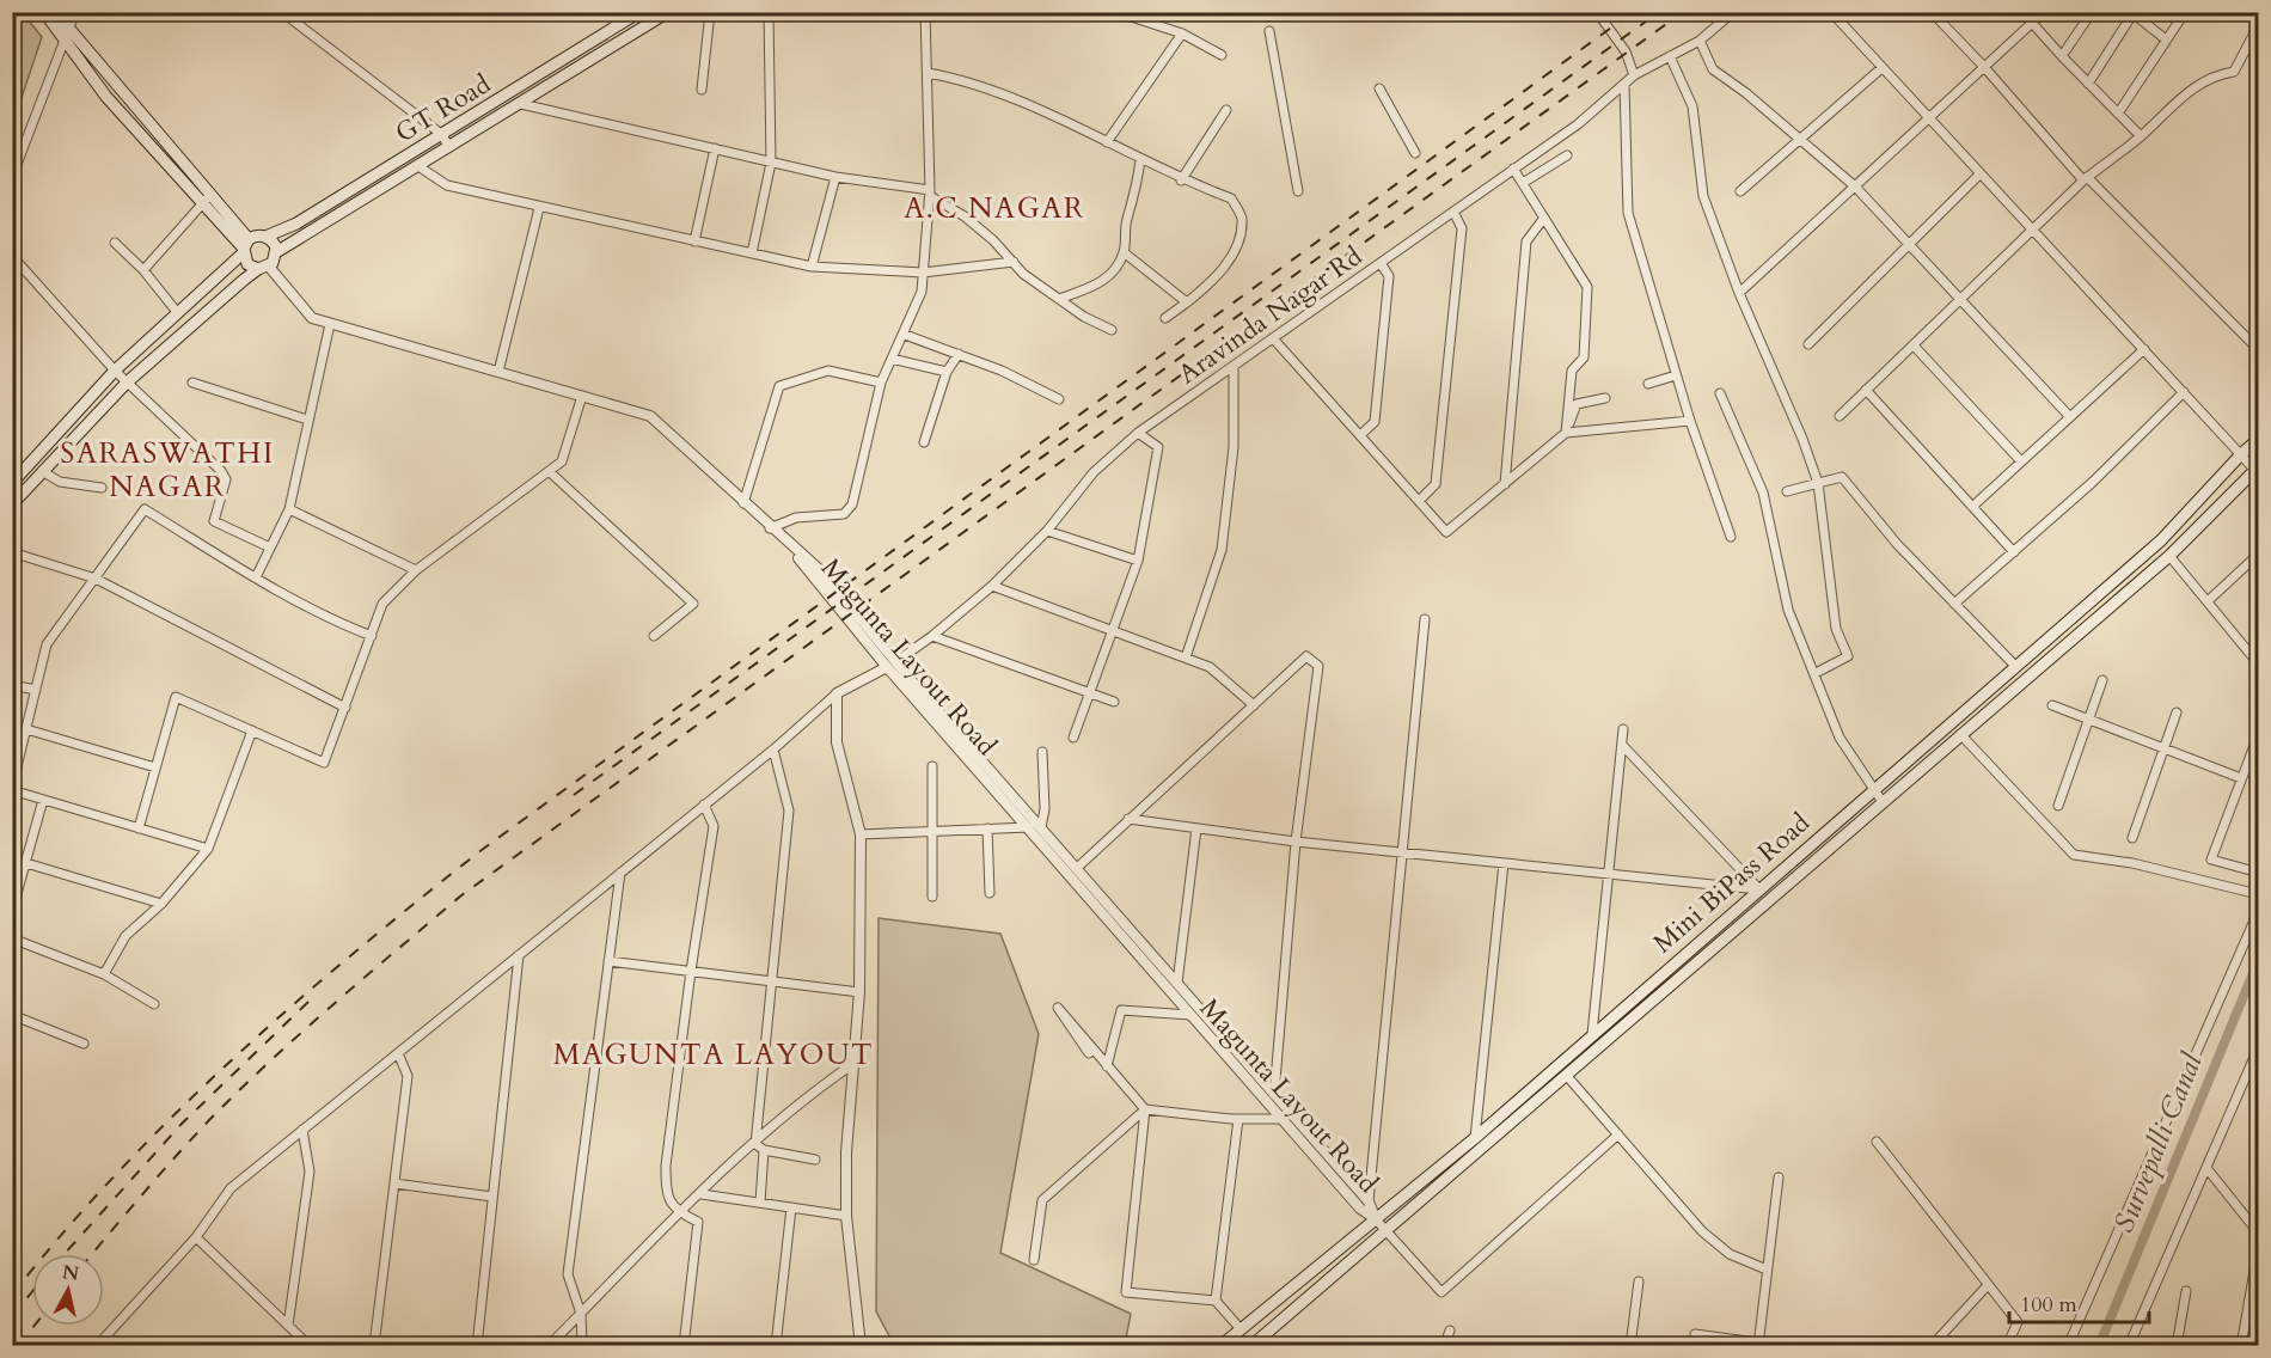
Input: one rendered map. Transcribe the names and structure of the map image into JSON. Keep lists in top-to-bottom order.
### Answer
{
  "streets": {
    "main road": ["GT Road", "Mini BiPass Road"],
    "street": ["Aravinda Nagar Rd", "Magunta Layout Road"]
  },
  "crossings": [
    ["GT Road", "Magunta Layout Road"],
    ["Aravinda Nagar Rd", "Magunta Layout Road"],
    ["Magunta Layout Road", "Mini BiPass Road"]
  ],
  "districts": ["A.C NAGAR", "SARASWATHI NAGAR", "MAGUNTA LAYOUT"],
  "water": ["Survepalli Canal"],
  "scale_bar": "100 m",
  "north": "top"
}
